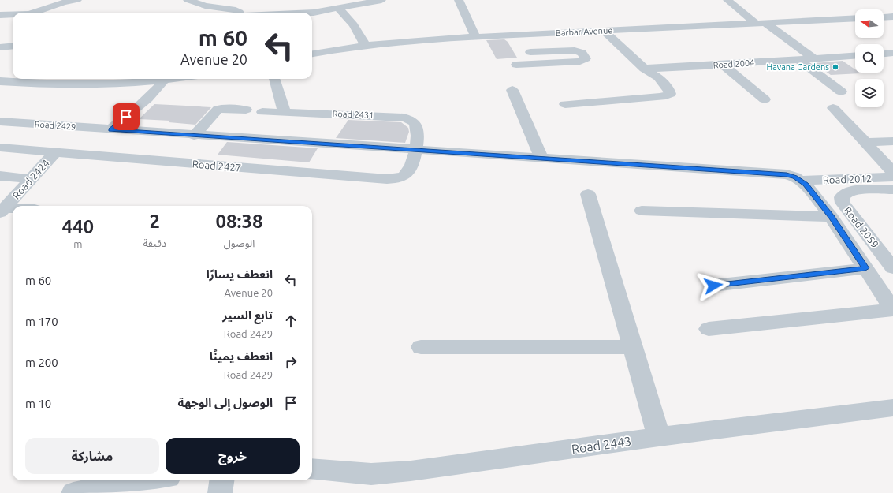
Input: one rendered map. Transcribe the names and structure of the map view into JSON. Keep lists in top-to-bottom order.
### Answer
{
  "streets": {
    "street": [
      "Barbar Avenue",
      "Road 2004",
      "Road 2431",
      "Road 2429",
      "Road 2427",
      "Road 2424",
      "Road 2012",
      "Road 2059",
      "Road 2443"
    ]
  },
  "crossings": [
    ["Road 2431", "Road 2429"],
    ["Road 2431", "Road 2427"],
    ["Road 2429", "Road 2427"],
    ["Road 2429", "Road 2012"],
    ["Road 2427", "Road 2424"]
  ],
  "places": ["Havana Gardens"],
  "north": "left",
  "page": {
    "turn": ["60 m", "Avenue 20"],
    "eta": [
      "08:38",
      "الوصول",
      "2",
      "دقيقة",
      "440",
      "m"
    ],
    "list": [
      {
        "name": "انعطف يسارًا",
        "note": "Avenue 20",
        "value": "60 m"
      },
      {
        "name": "تابع السير",
        "note": "Road 2429",
        "value": "170 m"
      },
      {
        "name": "انعطف يمينًا",
        "note": "Road 2429",
        "value": "200 m"
      },
      {
        "name": "الوصول إلى الوجهة",
        "value": "10 m"
      }
    ],
    "buttons": ["خروج", "مشاركة"]
  }
}
